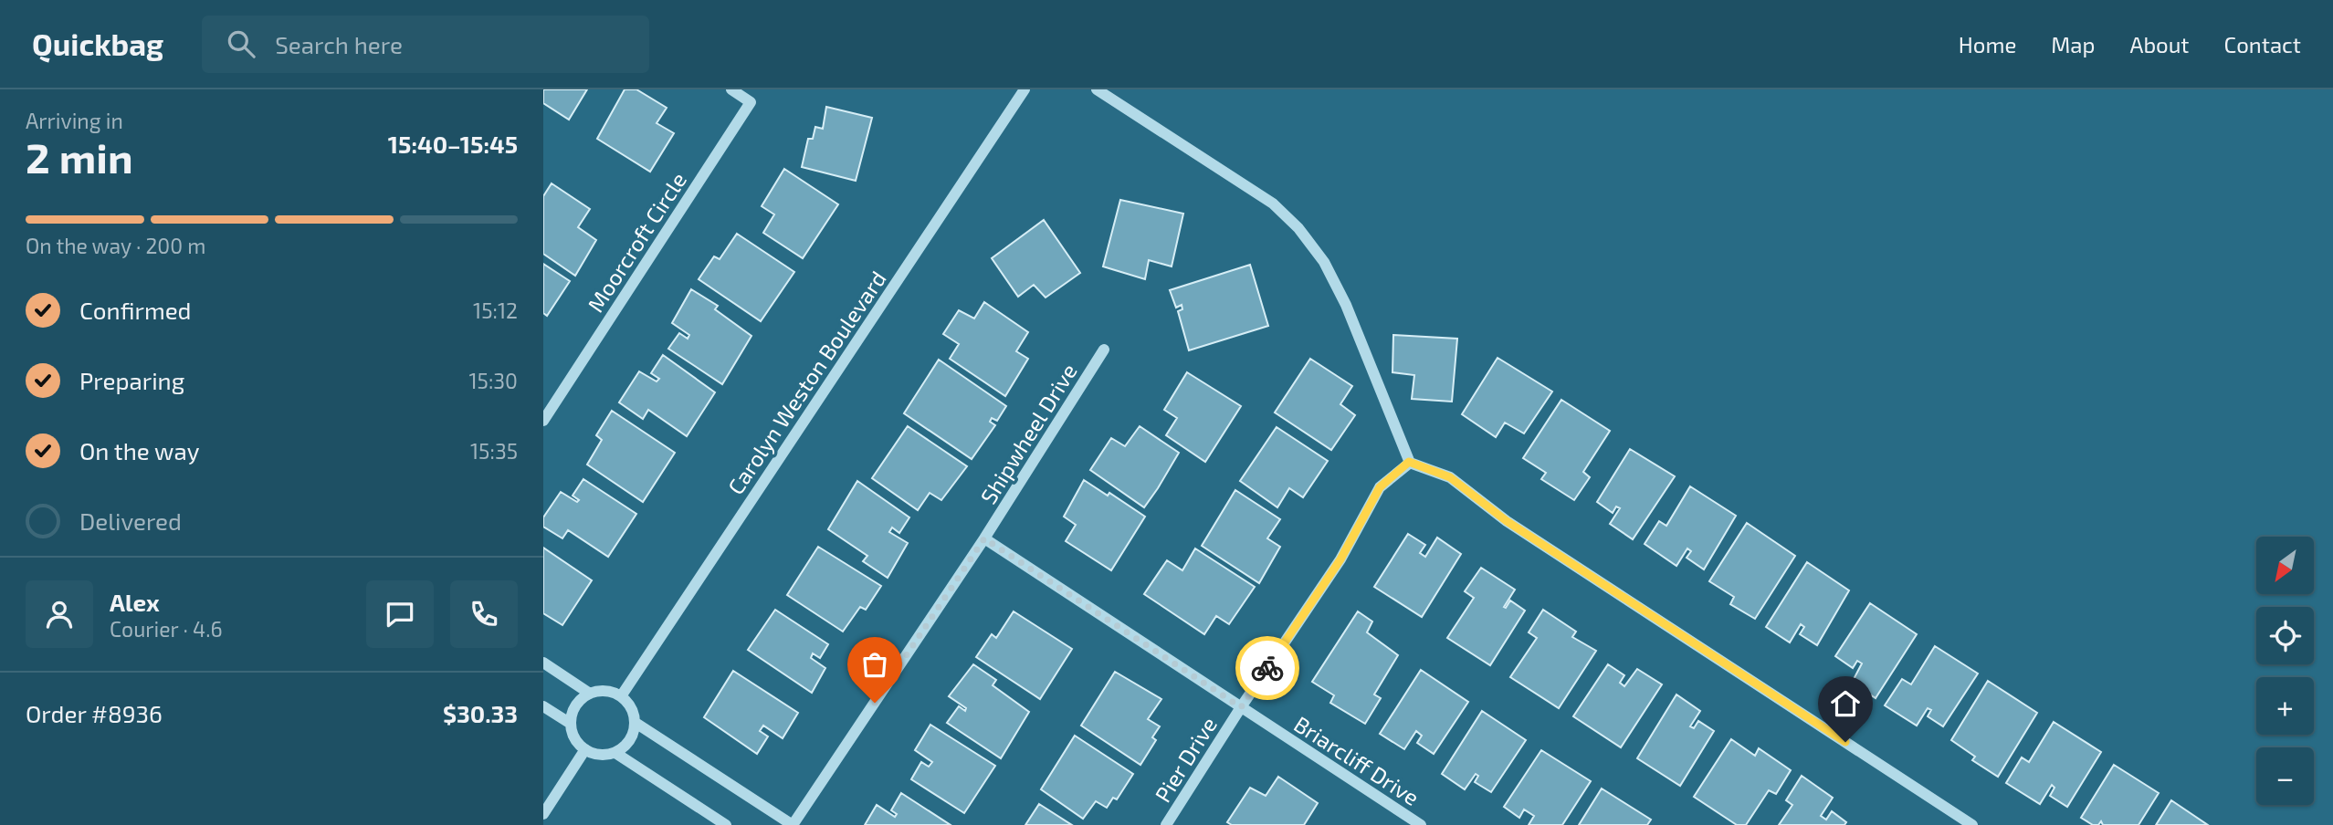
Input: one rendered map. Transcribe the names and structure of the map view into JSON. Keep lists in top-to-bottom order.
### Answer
{
  "streets": {
    "street": [
      "Moorcroft Circle",
      "Carolyn Weston Boulevard",
      "Shipwheel Drive",
      "Pier Drive",
      "Briarcliff Drive"
    ]
  },
  "crossings": [
    ["Shipwheel Drive", "Briarcliff Drive"],
    ["Pier Drive", "Briarcliff Drive"]
  ],
  "north": "bottom left",
  "page": {
    "header": "Quickbag",
    "search": "Search here",
    "nav": [
      "Home",
      "Map",
      "About",
      "Contact"
    ],
    "heading": ["2 min", "Arriving in", "15:40–15:45"],
    "panel": [
      "Alex",
      "Courier · 4.6",
      "Order #8936",
      "$30.33"
    ],
    "bar": "On the way · 200 m",
    "list": [
      ["Confirmed", "15:12"],
      ["Preparing", "15:30"],
      ["On the way", "15:35"],
      "Delivered"
    ],
    "map_buttons": ["+", "−"]
  }
}
